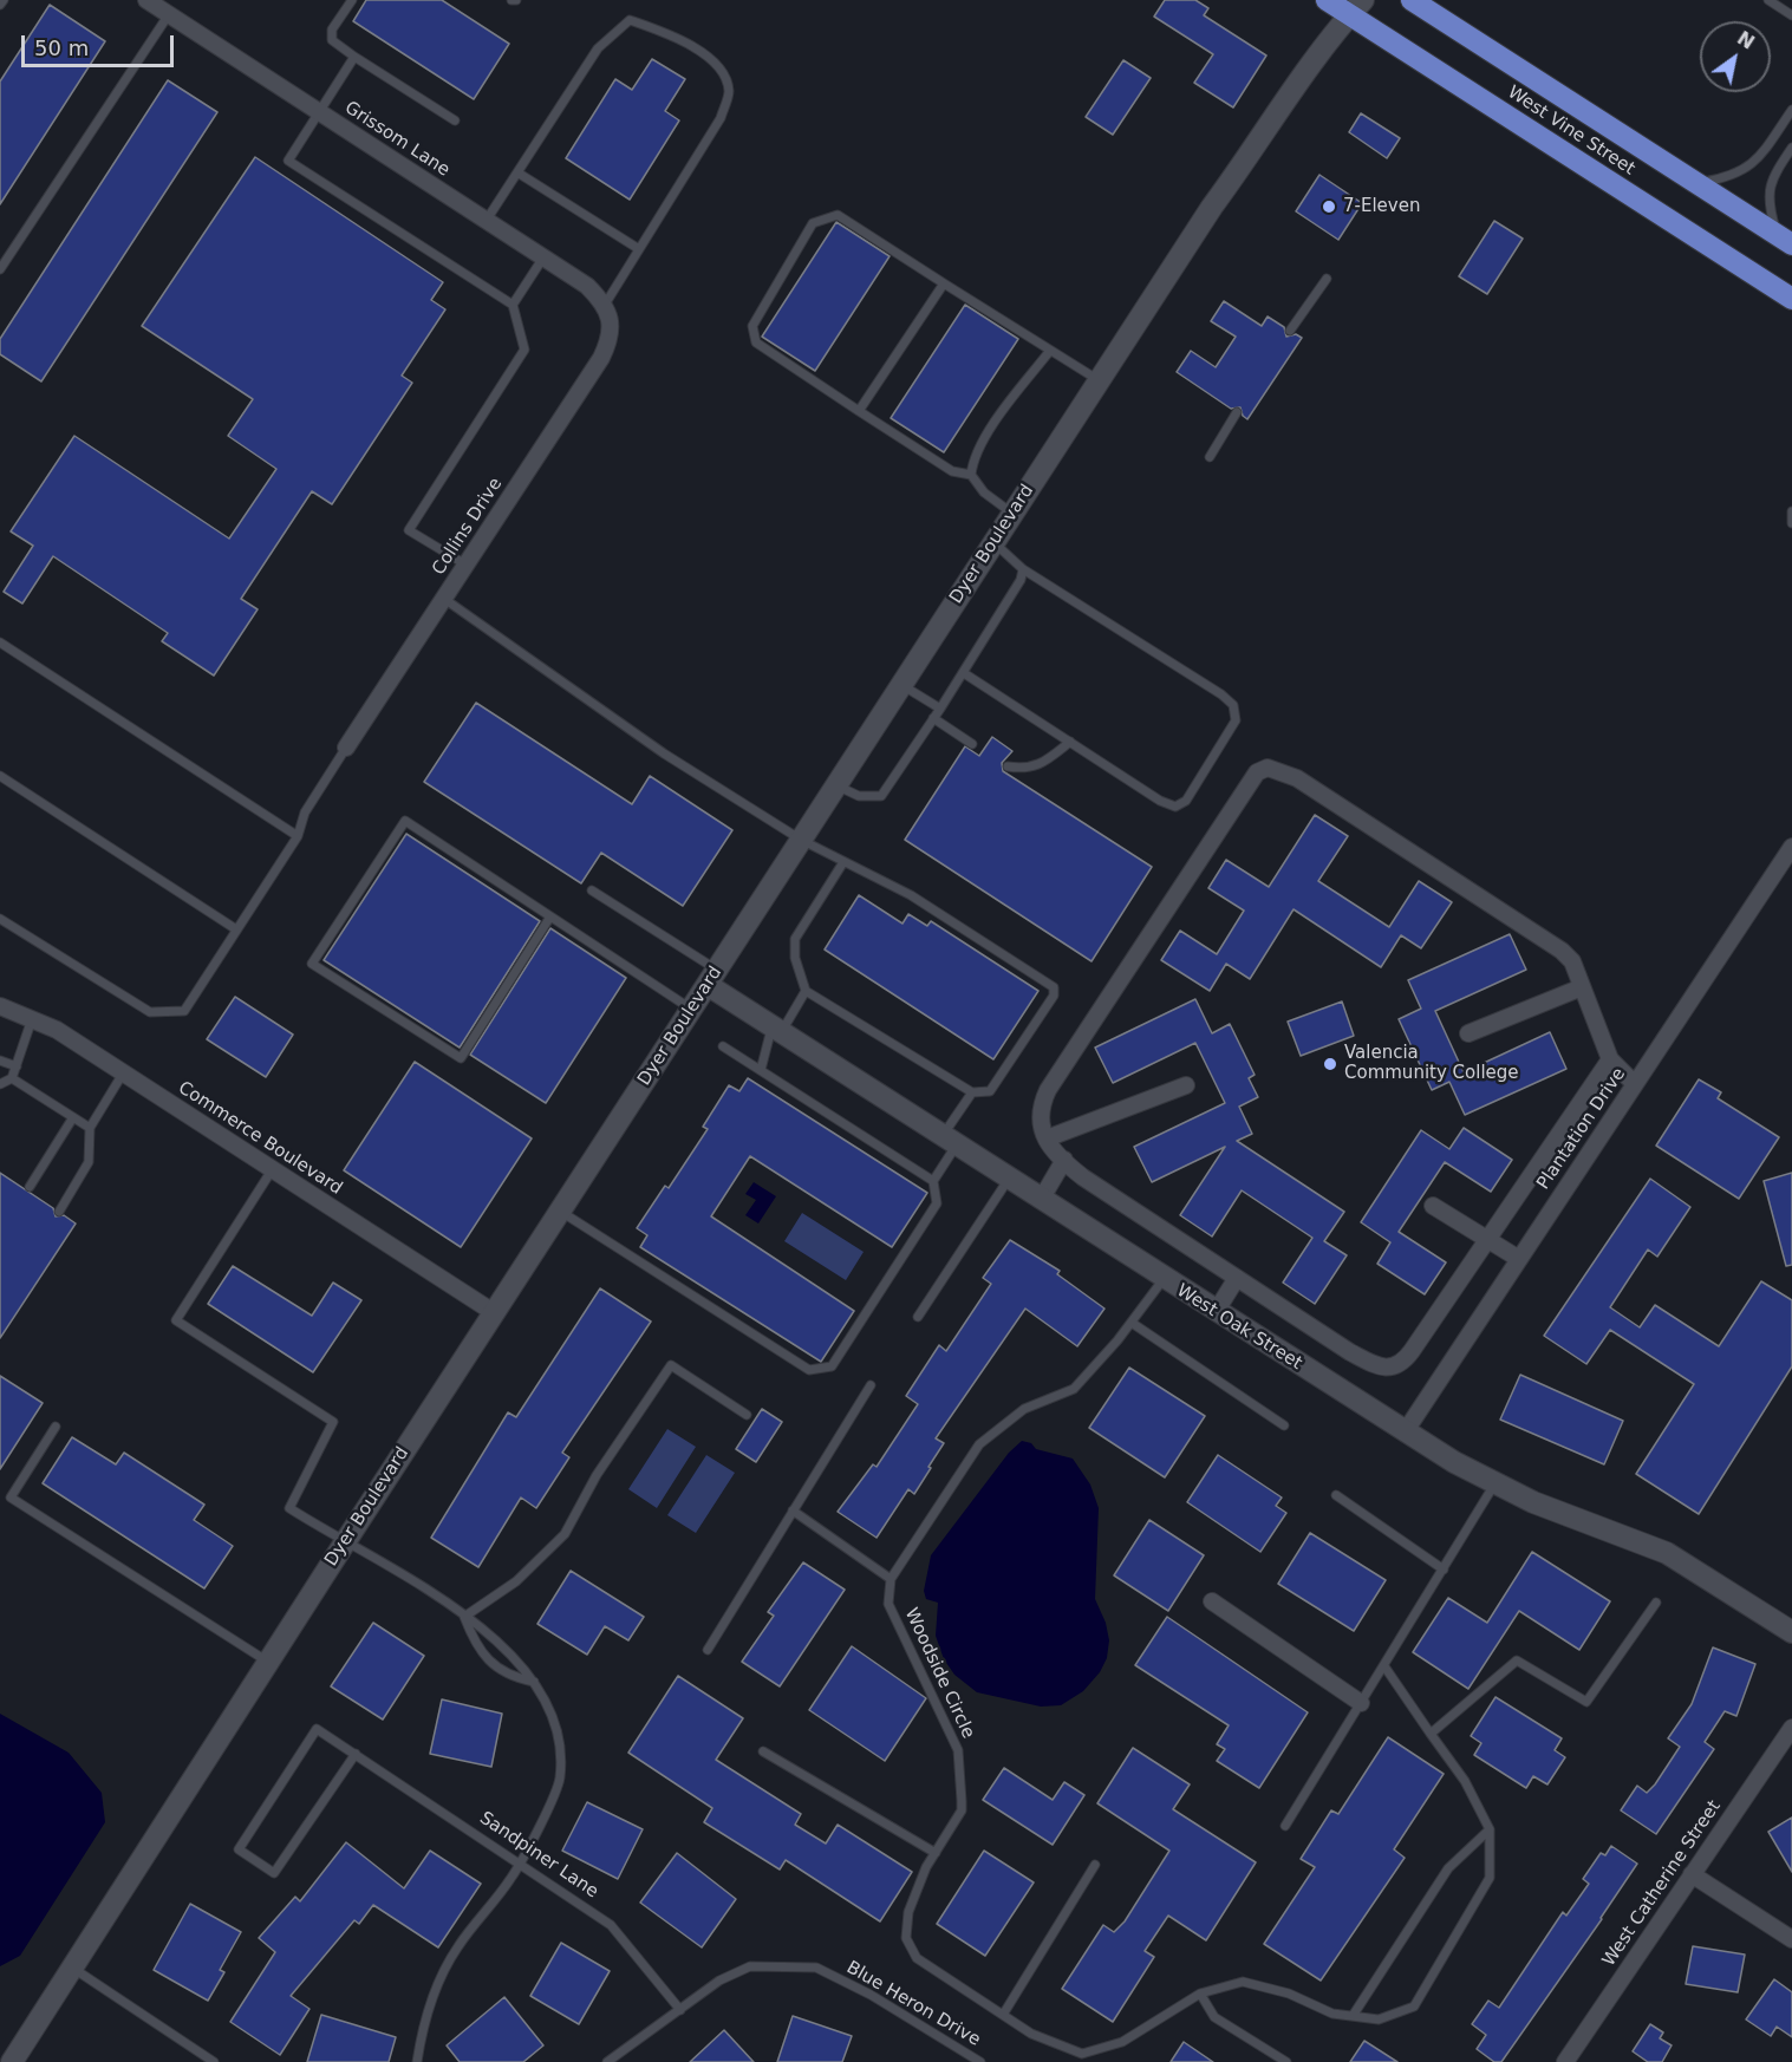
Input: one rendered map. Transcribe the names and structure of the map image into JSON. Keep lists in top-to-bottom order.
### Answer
{
  "streets": {
    "highway": ["West Vine Street"],
    "main road": ["Dyer Boulevard", "West Oak Street"],
    "street": [
      "Grissom Lane",
      "Collins Drive",
      "Plantation Drive",
      "Commerce Boulevard",
      "West Catherine Street"
    ],
    "lane": ["Woodside Circle", "Sandpiner Lane", "Blue Heron Drive"]
  },
  "crossings": [
    ["West Vine Street", "Dyer Boulevard"],
    ["Grissom Lane", "Collins Drive"],
    ["Dyer Boulevard", "Commerce Boulevard"],
    ["Dyer Boulevard", "West Oak Street"],
    ["Plantation Drive", "West Oak Street"],
    ["Sandpiner Lane", "Blue Heron Drive"]
  ],
  "places": ["7-Eleven", "Valencia Community College"],
  "scale_bar": "50 m",
  "north": "top right"
}
